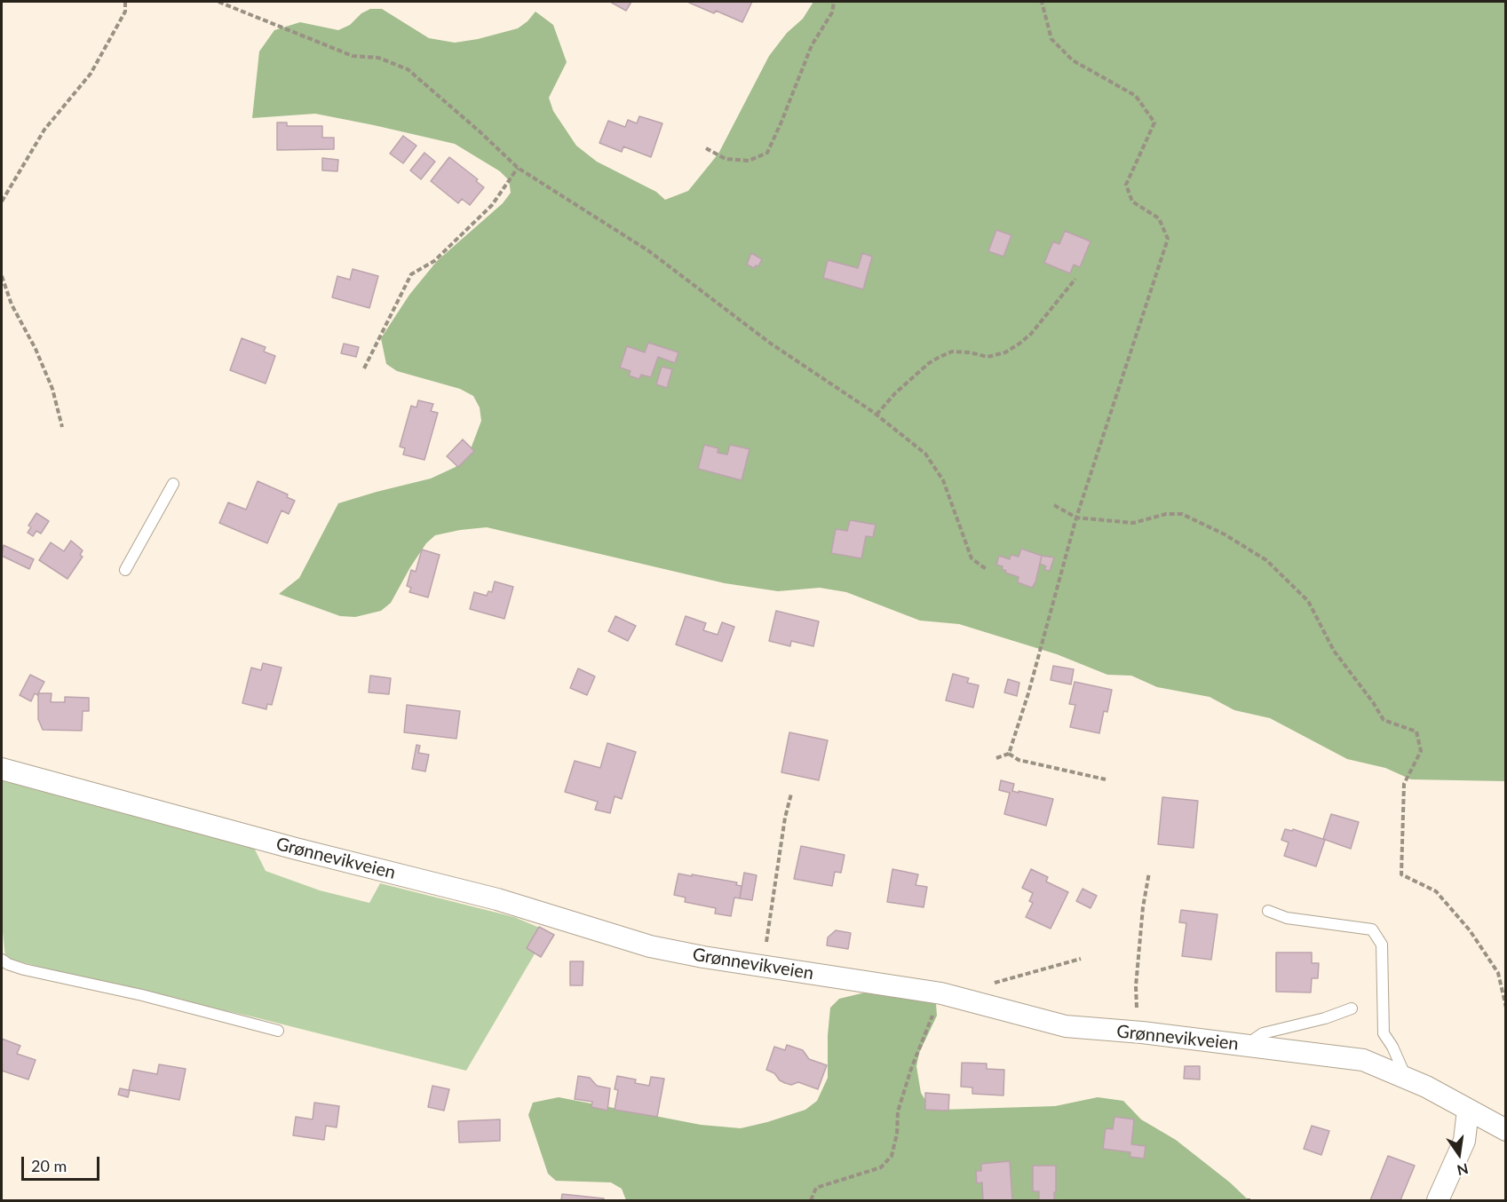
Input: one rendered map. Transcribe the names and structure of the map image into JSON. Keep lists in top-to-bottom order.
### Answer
{
  "streets": {
    "street": ["Grønnevikveien"]
  },
  "scale_bar": "20 m",
  "north": "bottom"
}
